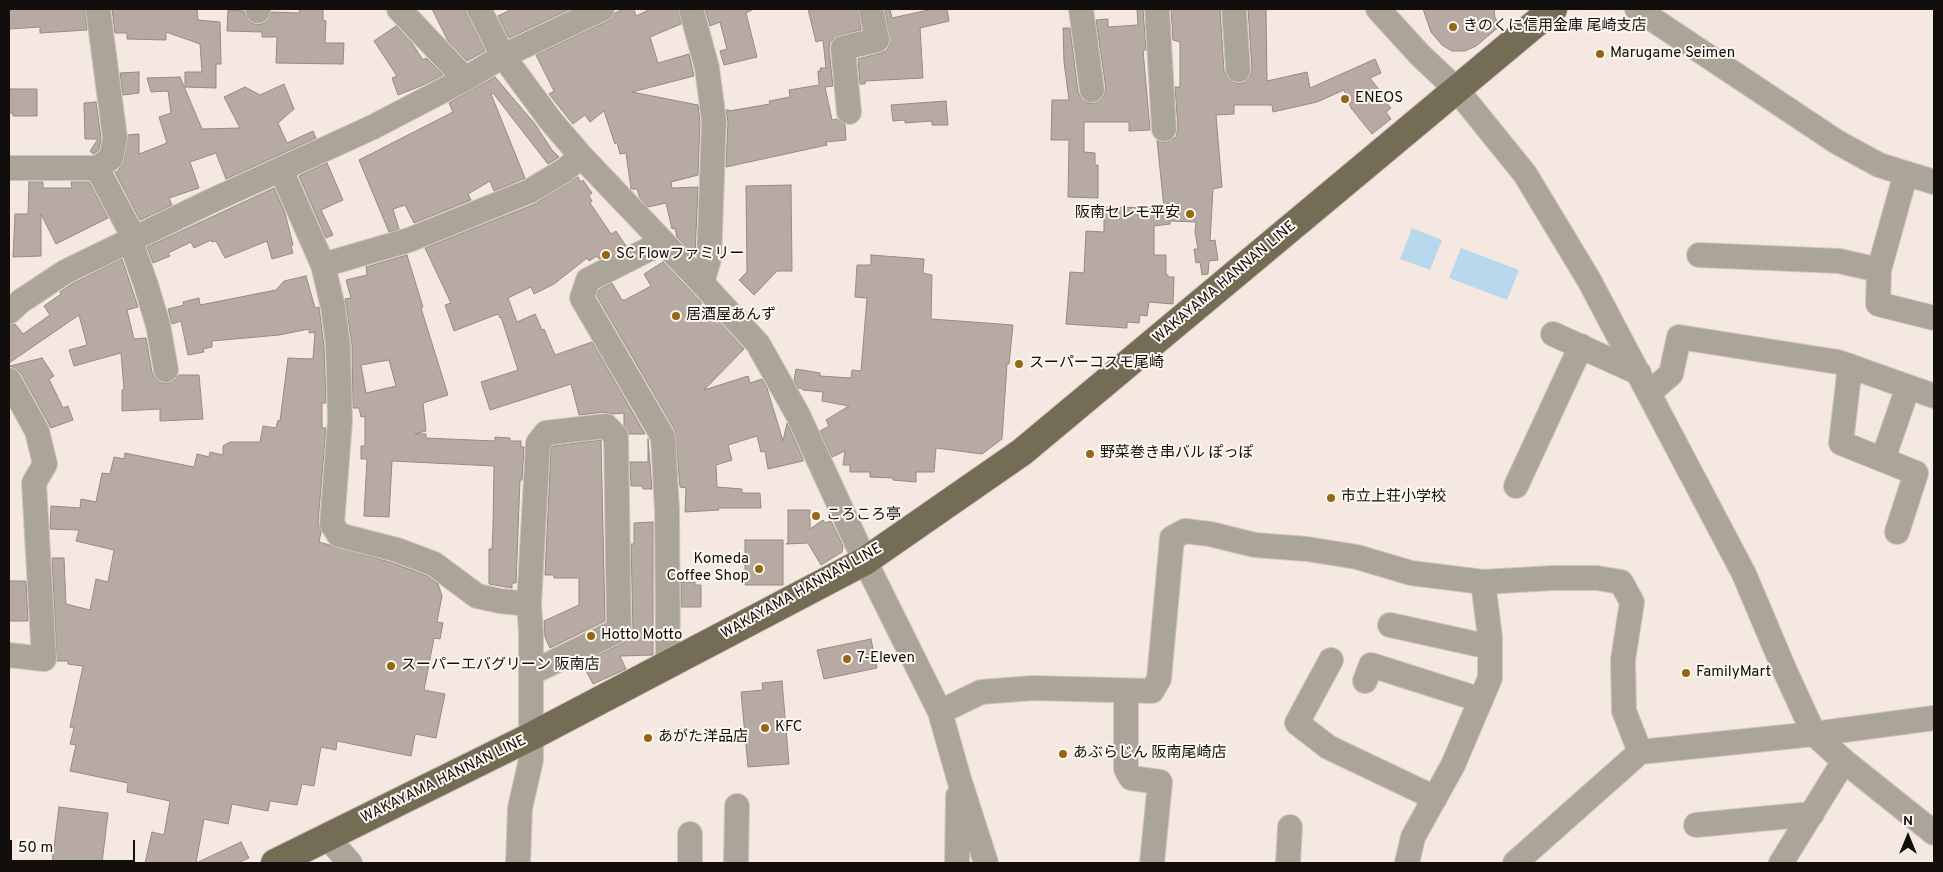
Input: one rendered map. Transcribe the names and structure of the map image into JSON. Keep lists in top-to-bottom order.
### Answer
{
  "streets": {
    "main road": ["WAKAYAMA HANNAN LINE"]
  },
  "places": [
    "きのくに信用金庫 尾崎支店",
    "Marugame Seimen",
    "ENEOS",
    "阪南セレモ平安",
    "SC Flowファミリー",
    "居酒屋あんず",
    "スーパーコスモ尾崎",
    "野菜巻き串バル ぽっぽ",
    "市立上荘小学校",
    "ころころ亭",
    "Komeda Coffee Shop",
    "Hotto Motto",
    "7-Eleven",
    "スーパーエバグリーン 阪南店",
    "FamilyMart",
    "KFC",
    "あがた洋品店",
    "あぶらじん 阪南尾崎店"
  ],
  "scale_bar": "50 m",
  "north": "top"
}
